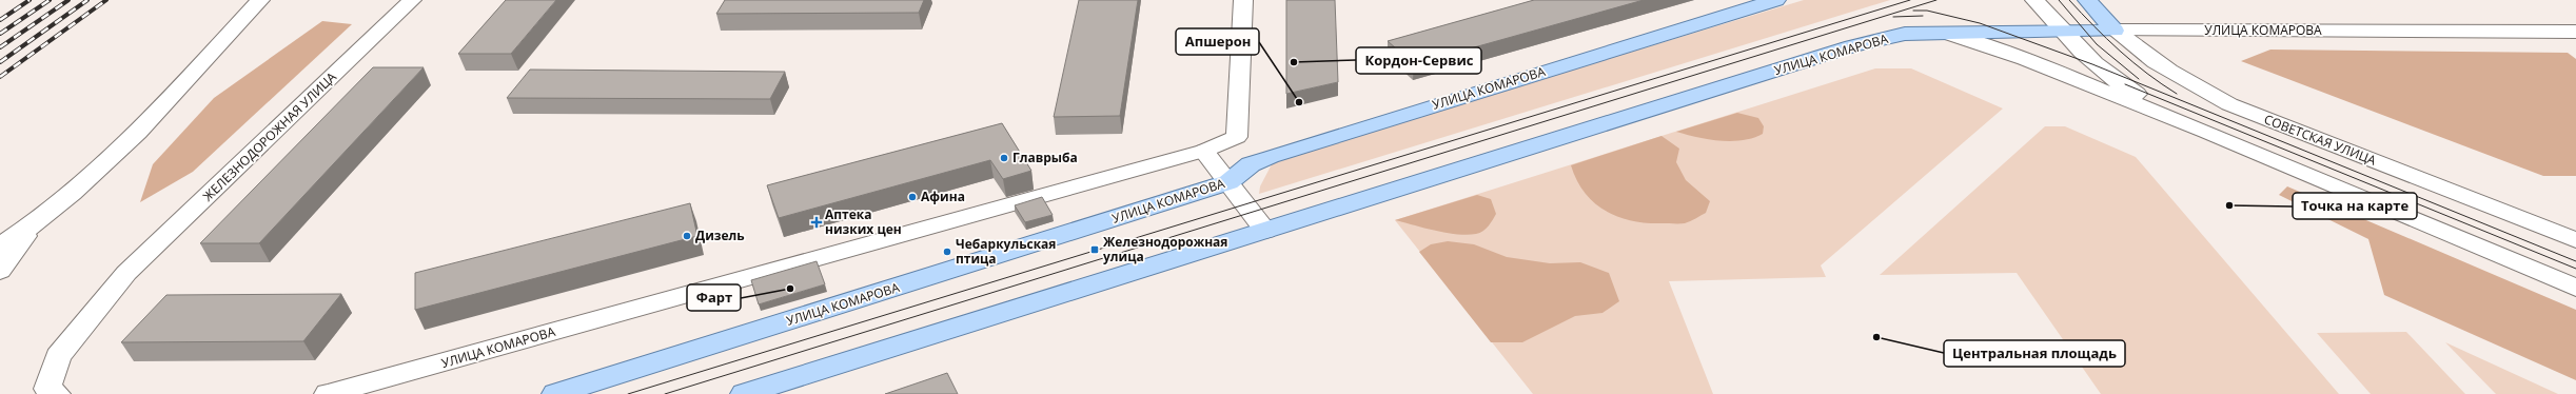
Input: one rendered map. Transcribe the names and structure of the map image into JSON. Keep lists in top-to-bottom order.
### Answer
{
  "streets": {
    "main road": ["УЛИЦА КОМАРОВА", "СОВЕТСКАЯ УЛИЦА"],
    "street": ["ЖЕЛЕЗНОДОРОЖНАЯ УЛИЦА"]
  },
  "crossings": [
    ["УЛИЦА КОМАРОВА", "СОВЕТСКАЯ УЛИЦА"]
  ],
  "places": {
    "other": [
      "Кордон-Сервис",
      "Апшерон",
      "Главрыба",
      "Афина",
      "Точка на карте",
      "Дизель",
      "Чебаркульская птица",
      "Фарт",
      "Центральная площадь"
    ],
    "health": ["Аптека низких цен"],
    "transit": ["Железнодорожная улица"]
  }
}
